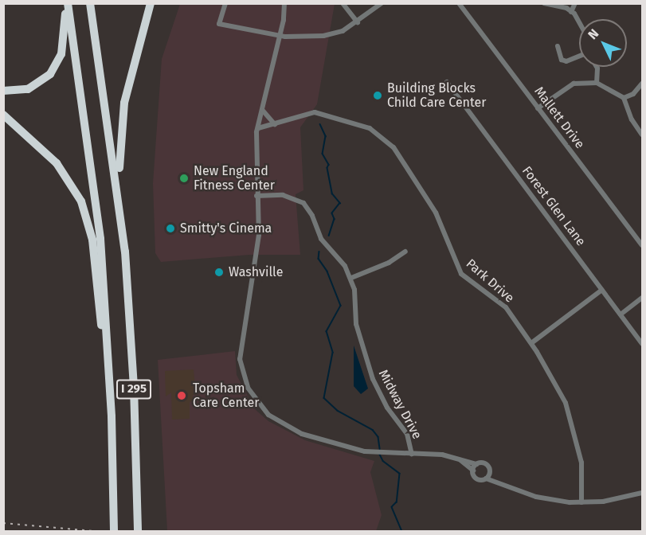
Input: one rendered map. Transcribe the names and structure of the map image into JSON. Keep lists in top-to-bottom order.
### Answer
{
  "streets": {
    "highway": ["I 295"],
    "street": [
      "Mallett Drive",
      "Forest Glen Lane",
      "Park Drive",
      "Midway Drive"
    ]
  },
  "places": [
    "Building Blocks Child Care Center",
    "New England Fitness Center",
    "Smitty's Cinema",
    "Washville",
    "Topsham Care Center"
  ],
  "north": "top left"
}
